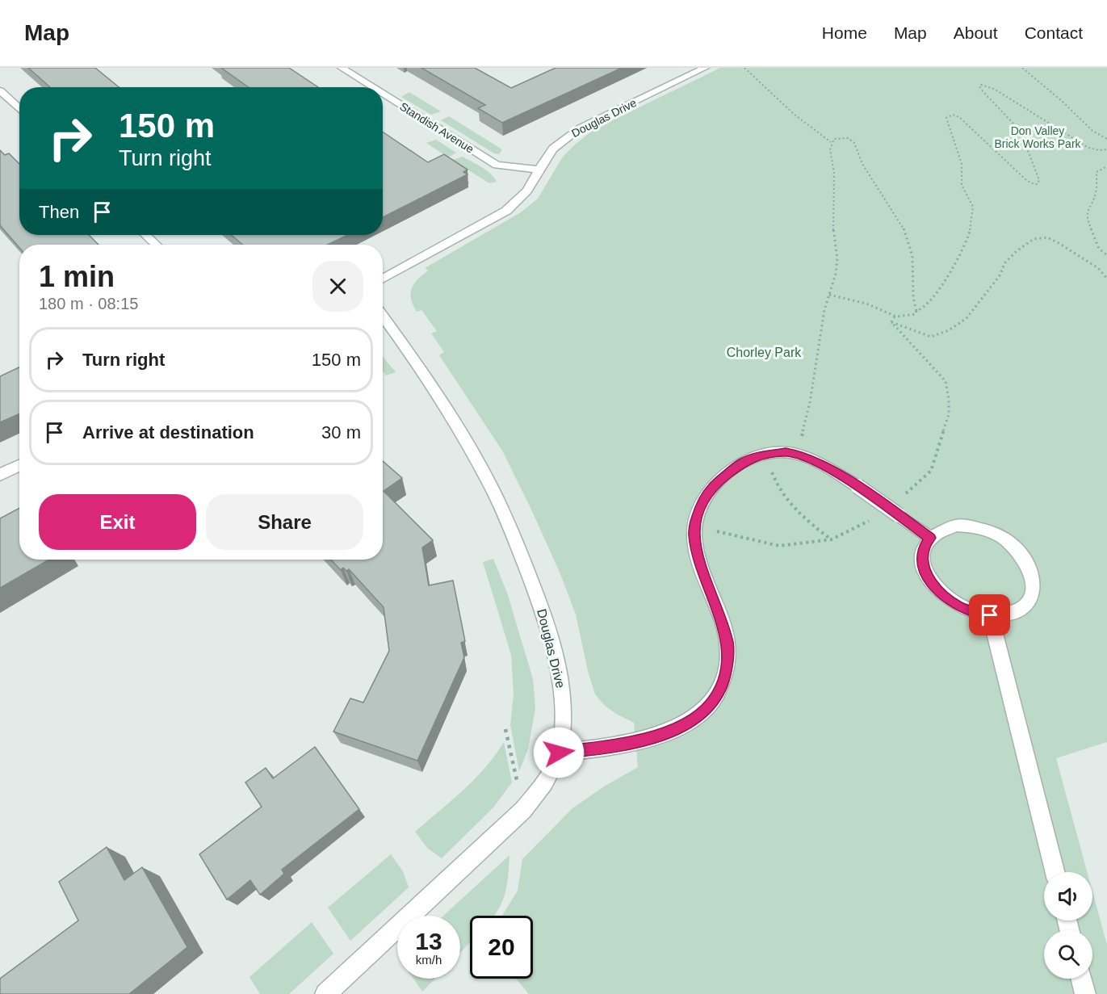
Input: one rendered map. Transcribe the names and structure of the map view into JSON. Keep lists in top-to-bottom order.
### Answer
{
  "streets": {
    "street": ["Douglas Drive", "Standish Avenue"]
  },
  "crossings": [
    ["Douglas Drive", "Standish Avenue"]
  ],
  "parks": ["Don Valley Brick Works Park", "Chorley Park"],
  "page": {
    "header": "Map",
    "nav": [
      "Home",
      "Map",
      "About",
      "Contact"
    ],
    "turn": ["150 m", "Turn right"],
    "then": "Then",
    "heading": ["1 min", "180 m · 08:15"],
    "list": [
      {
        "name": "Turn right",
        "value": "150 m"
      },
      {
        "name": "Arrive at destination",
        "value": "30 m"
      }
    ],
    "buttons": ["Exit", "Share"],
    "speed": "13 km/h",
    "limit": "20"
  }
}
